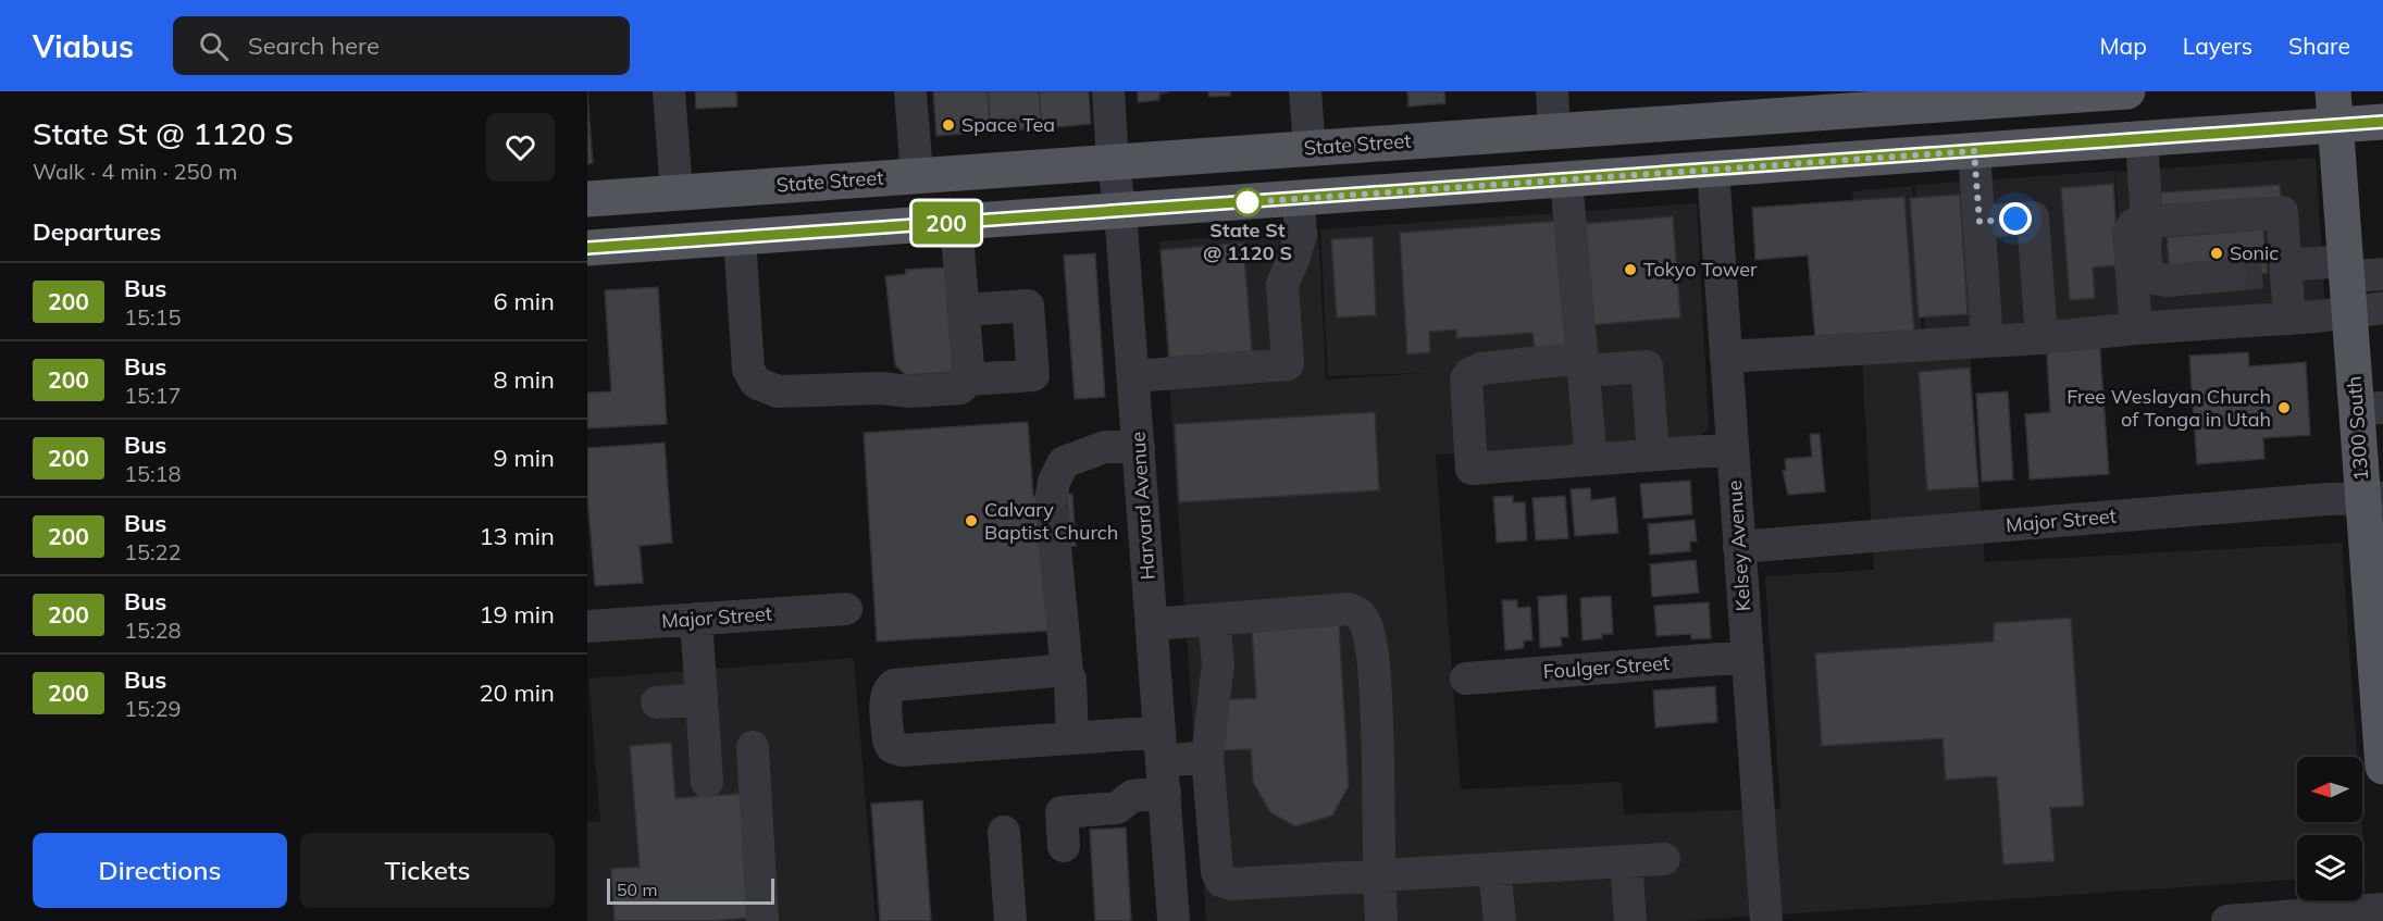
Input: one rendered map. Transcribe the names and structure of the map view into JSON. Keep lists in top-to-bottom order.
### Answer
{
  "streets": {
    "main road": ["State Street", "1300 South"],
    "street": [
      "Harvard Avenue",
      "Major Street",
      "Kelsey Avenue",
      "Foulger Street"
    ]
  },
  "crossings": [
    ["State Street", "Harvard Avenue"],
    ["1300 South", "Major Street"],
    ["Major Street", "Kelsey Avenue"],
    ["Kelsey Avenue", "Foulger Street"]
  ],
  "places": [
    "Space Tea",
    "State St @ 1120 S",
    "Sonic",
    "Tokyo Tower",
    "Free Weslayan Church of Tonga in Utah",
    "Calvary Baptist Church"
  ],
  "lines": ["bus line 200"],
  "scale_bar": "50 m",
  "north": "left",
  "page": {
    "header": "Viabus",
    "search": "Search here",
    "nav": ["Map", "Layers", "Share"],
    "heading": [
      ["State St @ 1120 S", "Walk · 4 min · 250 m"],
      "Departures"
    ],
    "on_map": "200",
    "list": [
      {
        "mark": "200",
        "name": "Bus",
        "note": "15:15",
        "value": "6 min"
      },
      {
        "mark": "200",
        "name": "Bus",
        "note": "15:17",
        "value": "8 min"
      },
      {
        "mark": "200",
        "name": "Bus",
        "note": "15:18",
        "value": "9 min"
      },
      {
        "mark": "200",
        "name": "Bus",
        "note": "15:22",
        "value": "13 min"
      },
      {
        "mark": "200",
        "name": "Bus",
        "note": "15:28",
        "value": "19 min"
      },
      {
        "mark": "200",
        "name": "Bus",
        "note": "15:29",
        "value": "20 min"
      }
    ],
    "buttons": ["Directions", "Tickets"],
    "scale": "50 m"
  }
}
